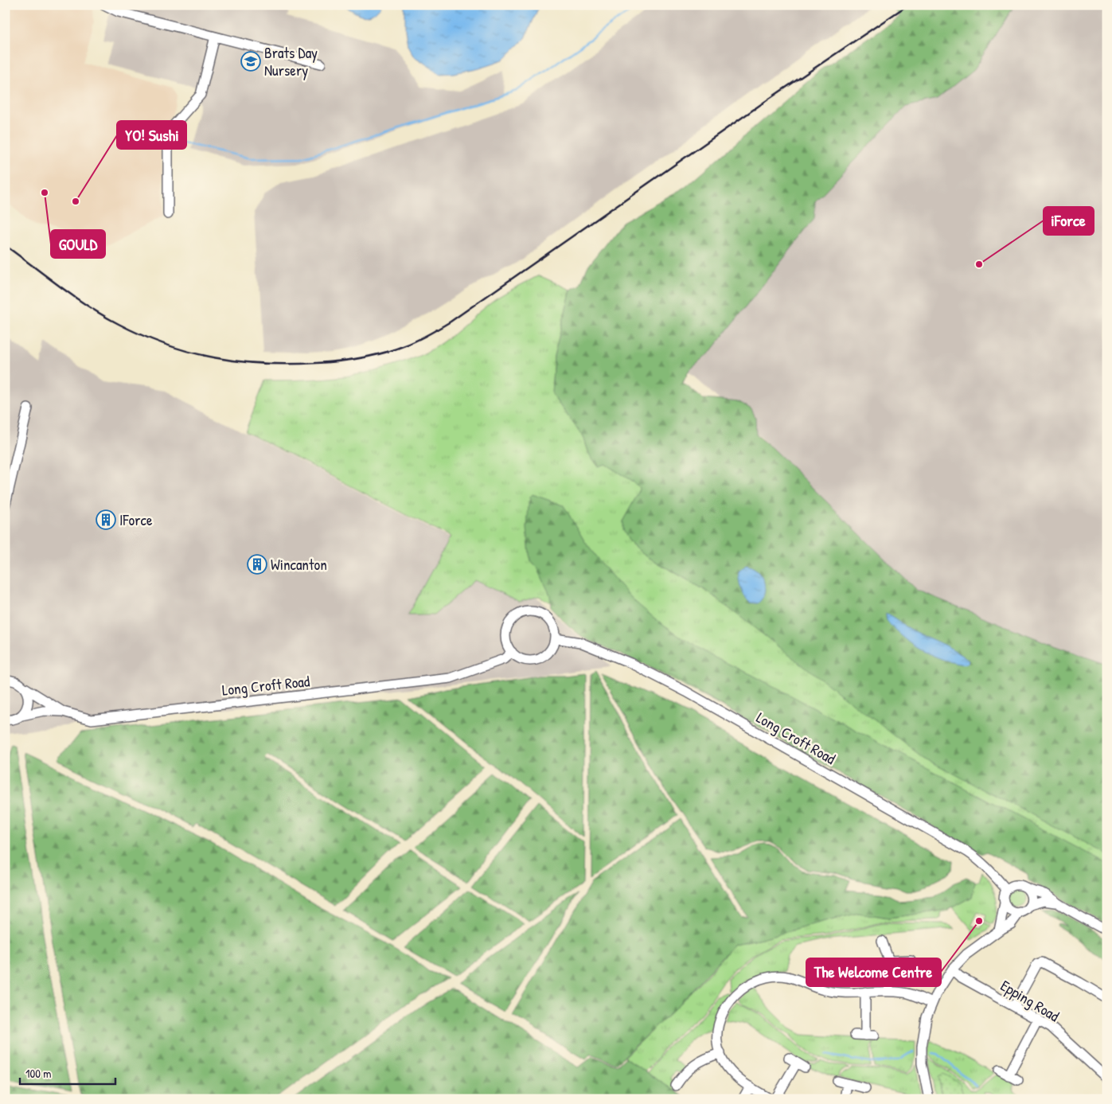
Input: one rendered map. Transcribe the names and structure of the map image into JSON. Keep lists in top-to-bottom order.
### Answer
{
  "streets": {
    "street": ["Long Croft Road", "Epping Road"]
  },
  "places": {
    "school or university": ["Brats Day Nursery"],
    "other": [
      "GOULD",
      "YO! Sushi",
      "iForce",
      "The Welcome Centre"
    ],
    "building": ["IForce", "Wincanton"]
  },
  "scale_bar": "100 m"
}
